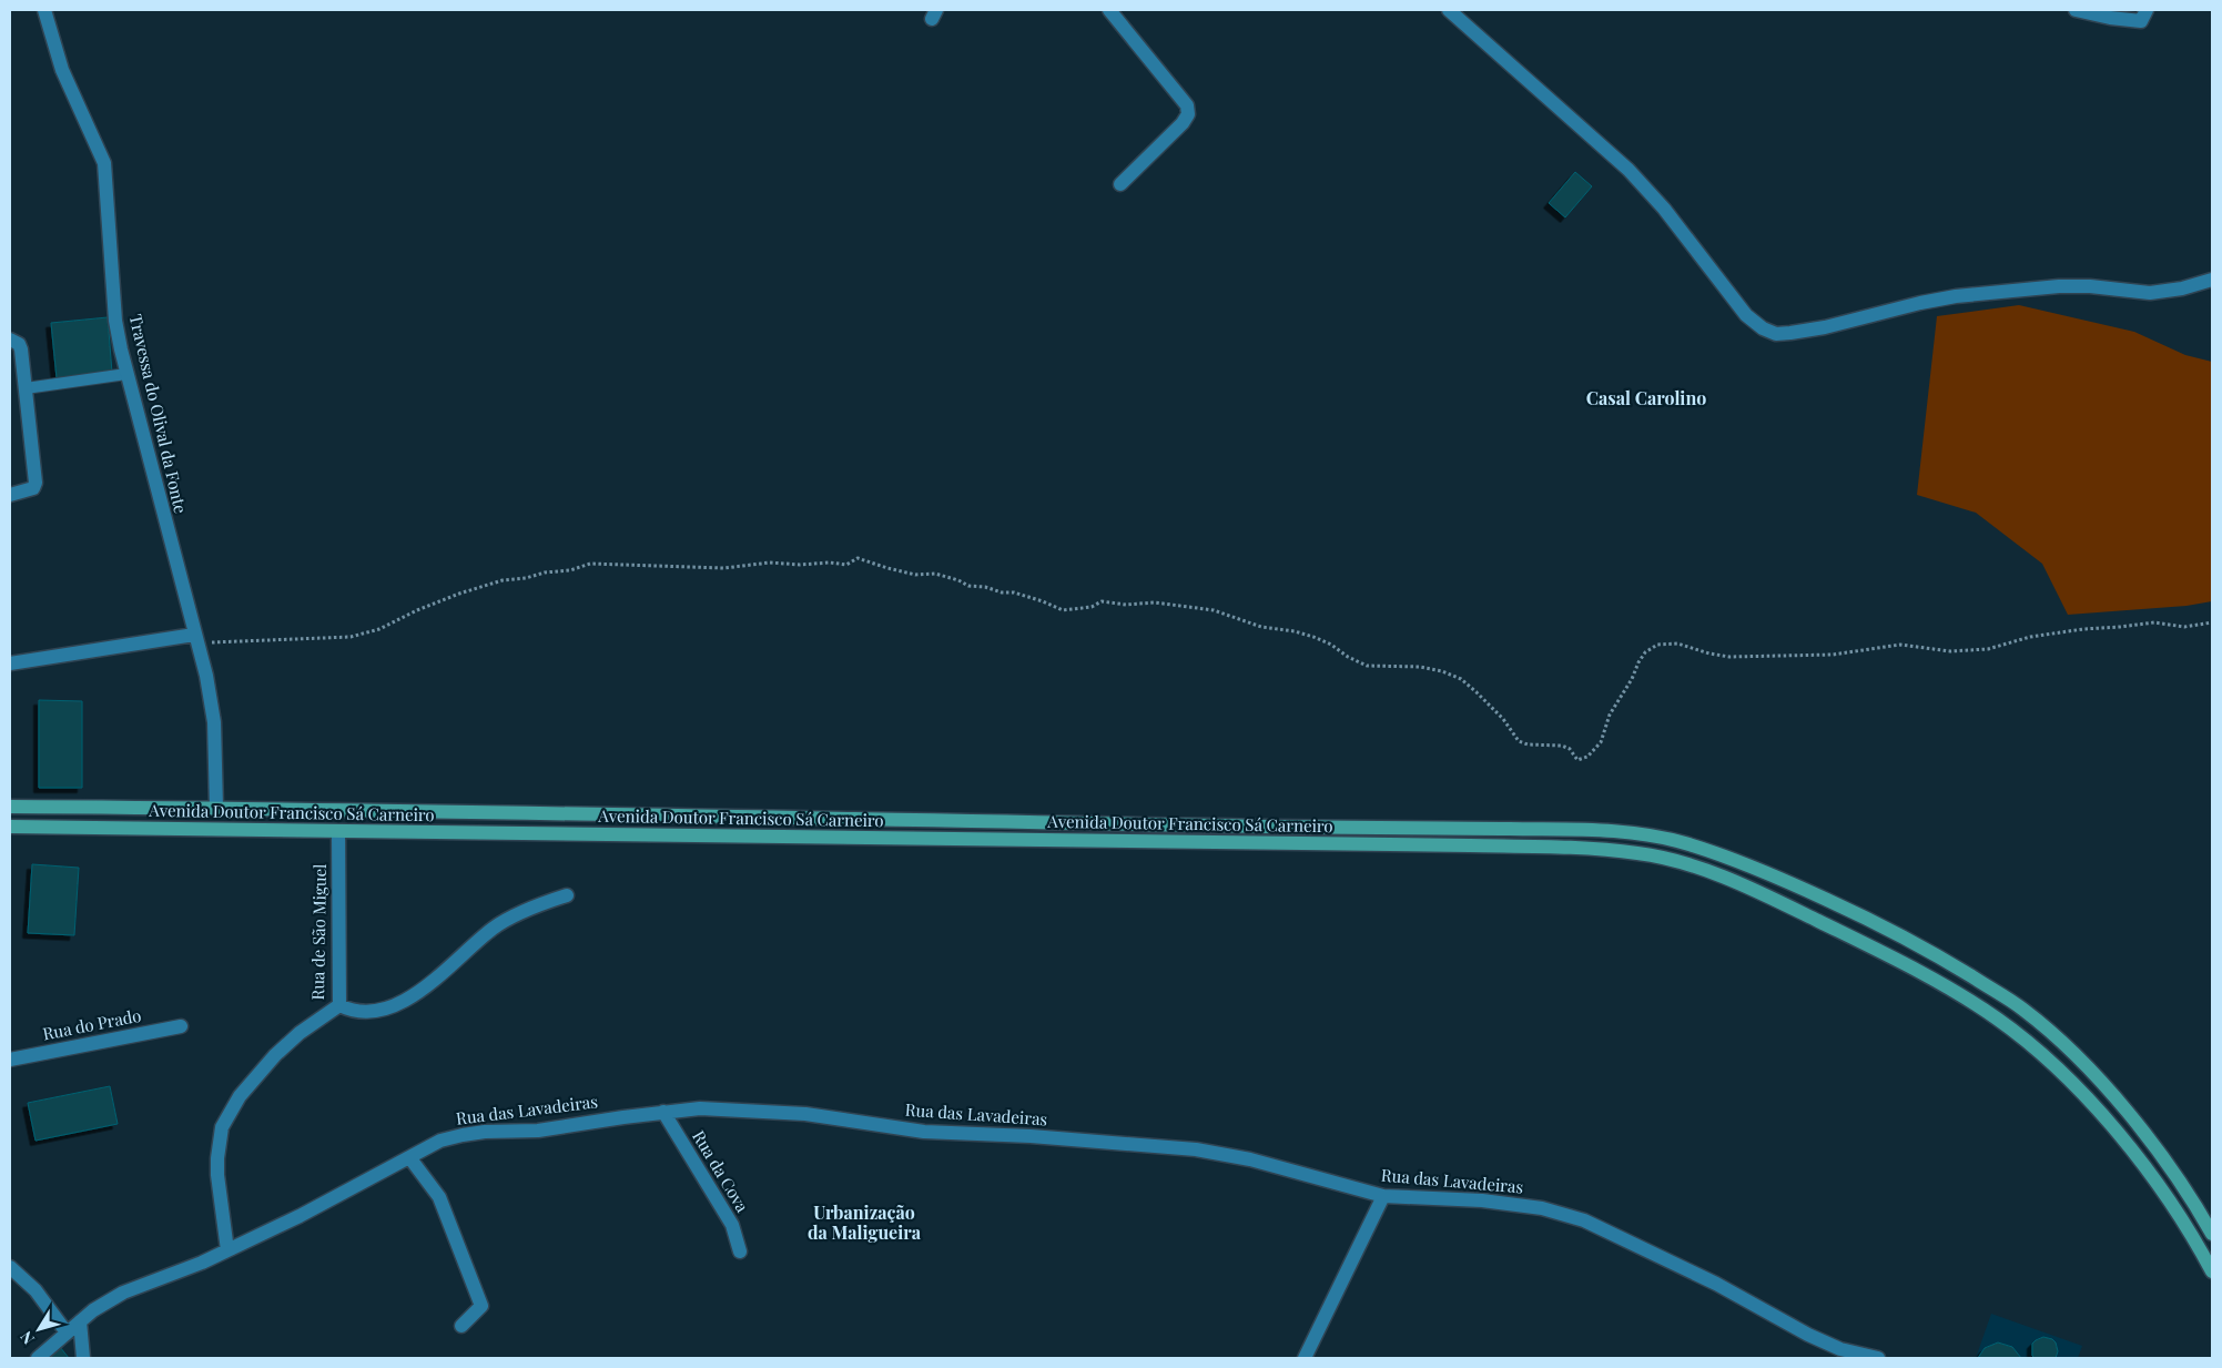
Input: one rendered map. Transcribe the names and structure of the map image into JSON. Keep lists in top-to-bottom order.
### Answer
{
  "streets": {
    "main road": ["Avenida Doutor Francisco Sá Carneiro"],
    "street": [
      "Travessa do Olival da Fonte",
      "Rua de São Miguel",
      "Rua do Prado",
      "Rua das Lavadeiras",
      "Rua da Cova"
    ]
  },
  "crossings": [
    ["Travessa do Olival da Fonte", "Avenida Doutor Francisco Sá Carneiro"],
    ["Avenida Doutor Francisco Sá Carneiro", "Rua de São Miguel"],
    ["Rua de São Miguel", "Rua das Lavadeiras"],
    ["Rua das Lavadeiras", "Rua da Cova"]
  ],
  "districts": ["Casal Carolino", "Urbanização da Maligueira"],
  "north": "bottom left"
}
